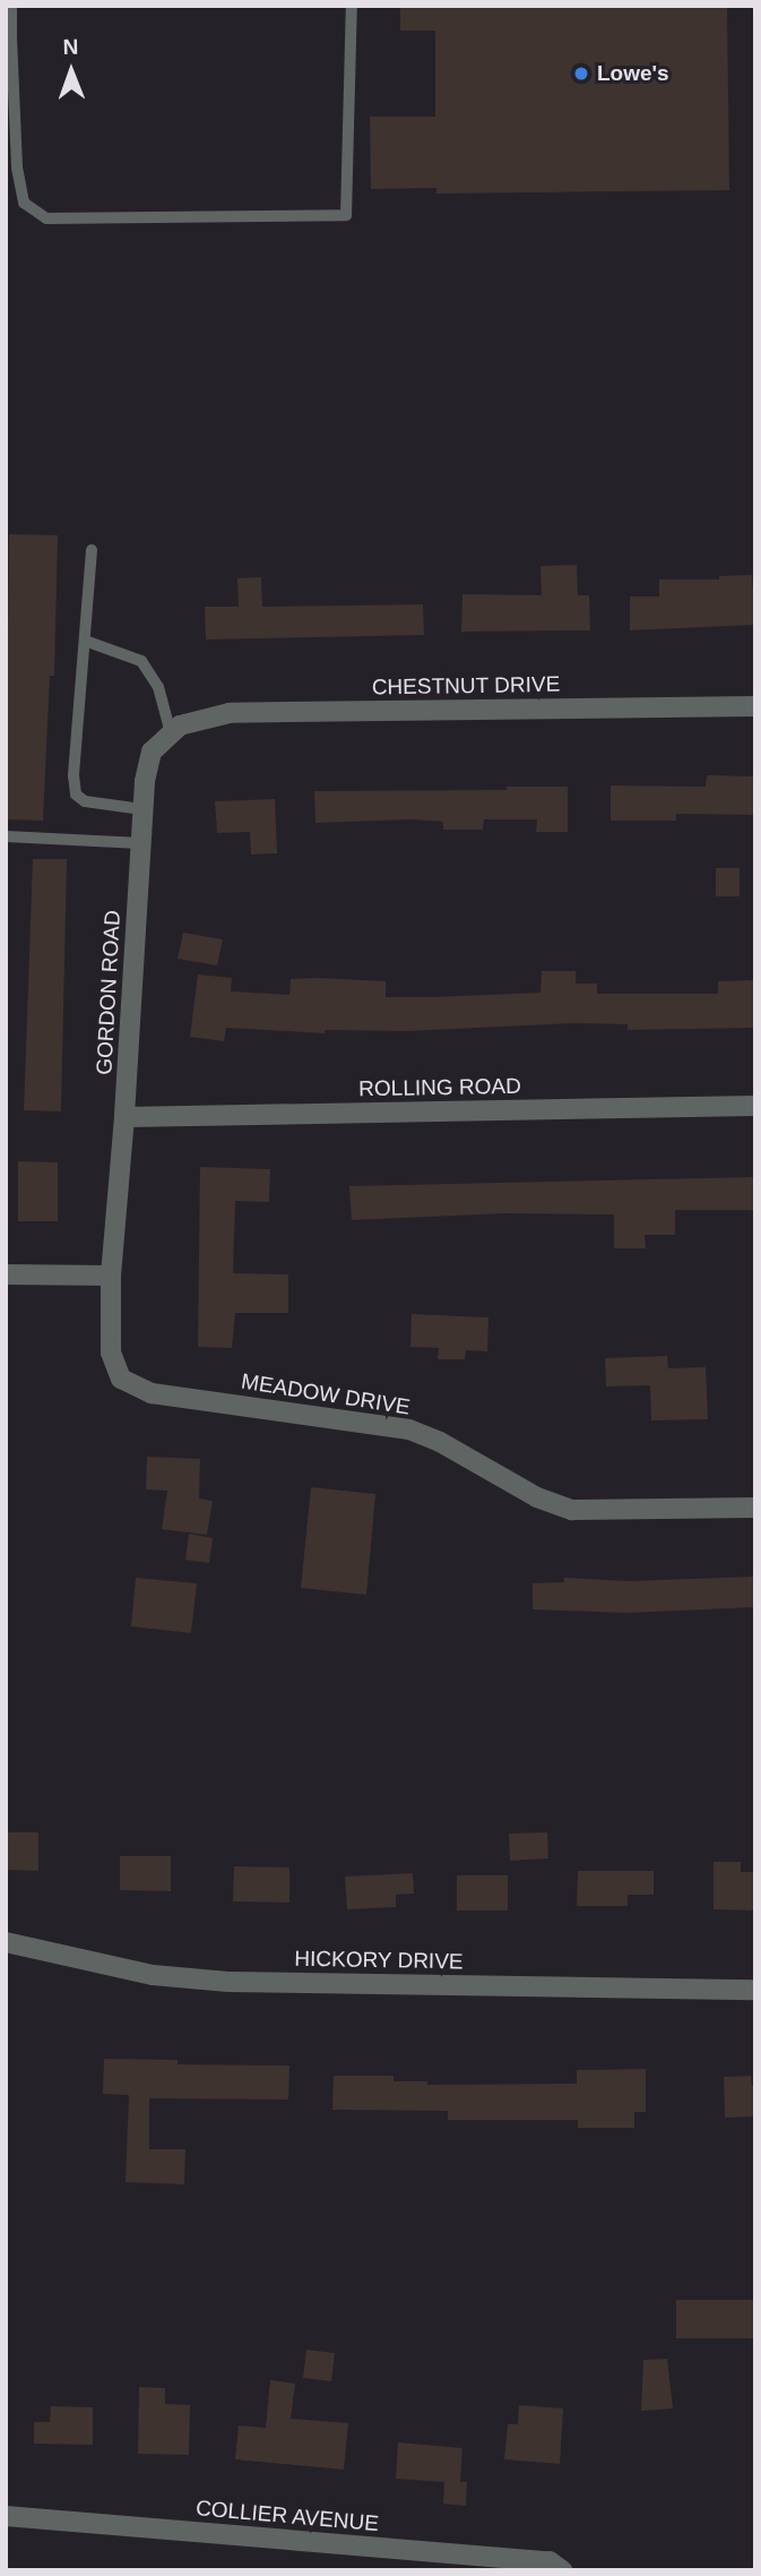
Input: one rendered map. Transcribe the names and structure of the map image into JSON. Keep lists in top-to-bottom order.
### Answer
{
  "streets": {
    "street": [
      "CHESTNUT DRIVE",
      "GORDON ROAD",
      "ROLLING ROAD",
      "MEADOW DRIVE",
      "HICKORY DRIVE",
      "COLLIER AVENUE"
    ]
  },
  "crossings": [
    ["CHESTNUT DRIVE", "GORDON ROAD"],
    ["GORDON ROAD", "ROLLING ROAD"],
    ["GORDON ROAD", "MEADOW DRIVE"]
  ],
  "places": ["Lowe's"],
  "north": "top"
}
